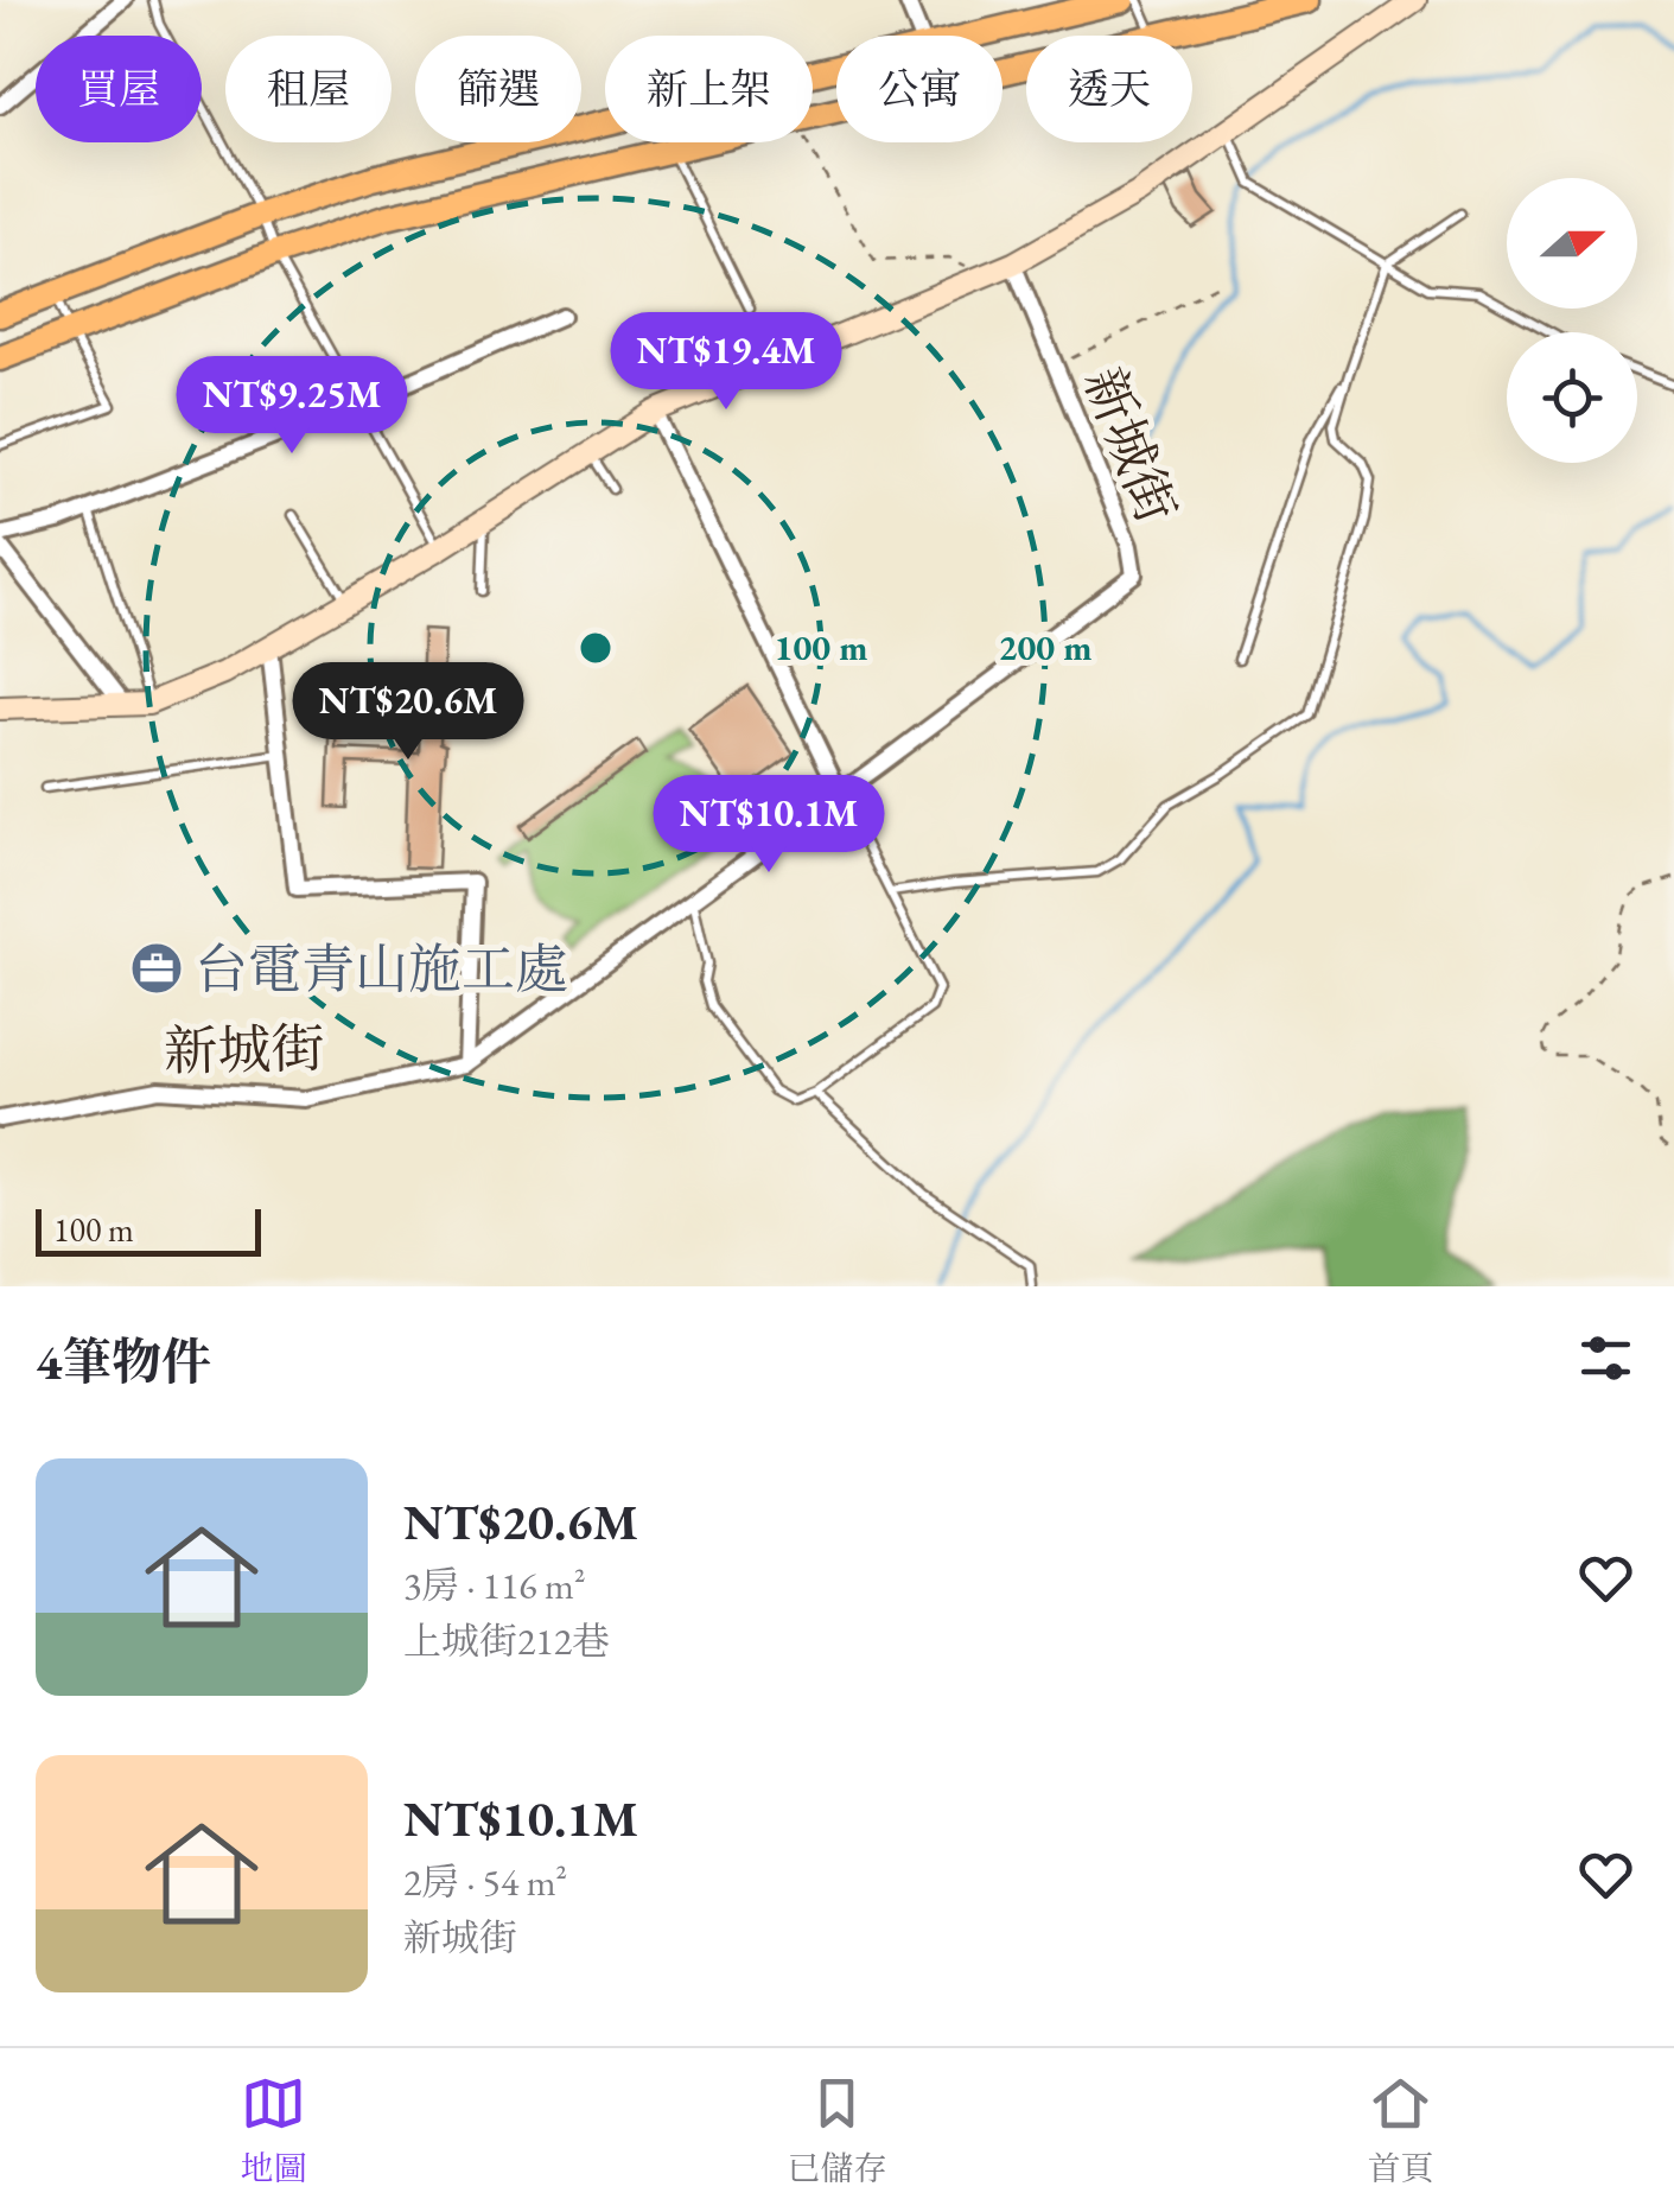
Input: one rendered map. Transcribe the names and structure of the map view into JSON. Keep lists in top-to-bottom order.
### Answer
{
  "streets": {
    "street": ["新城街"]
  },
  "places": {
    "office": ["台電青山施工處"]
  },
  "scale_bar": "100 m",
  "north": "right",
  "page": {
    "chip": [
      "買屋",
      "租屋",
      "篩選",
      "新上架",
      "公寓",
      "透天"
    ],
    "price": [
      "NT$19.4M",
      "NT$9.25M",
      "NT$20.6M",
      "NT$10.1M"
    ],
    "scale": "100 m",
    "heading": "4筆物件",
    "list": [
      {
        "name": "NT$20.6M",
        "note": "3房 · 116 m² · 上城街212巷"
      },
      {
        "name": "NT$10.1M",
        "note": "2房 · 54 m² · 新城街"
      }
    ],
    "tabs": ["地圖", "已儲存", "首頁"]
  },
  "rings": ["100 m", "200 m"]
}
